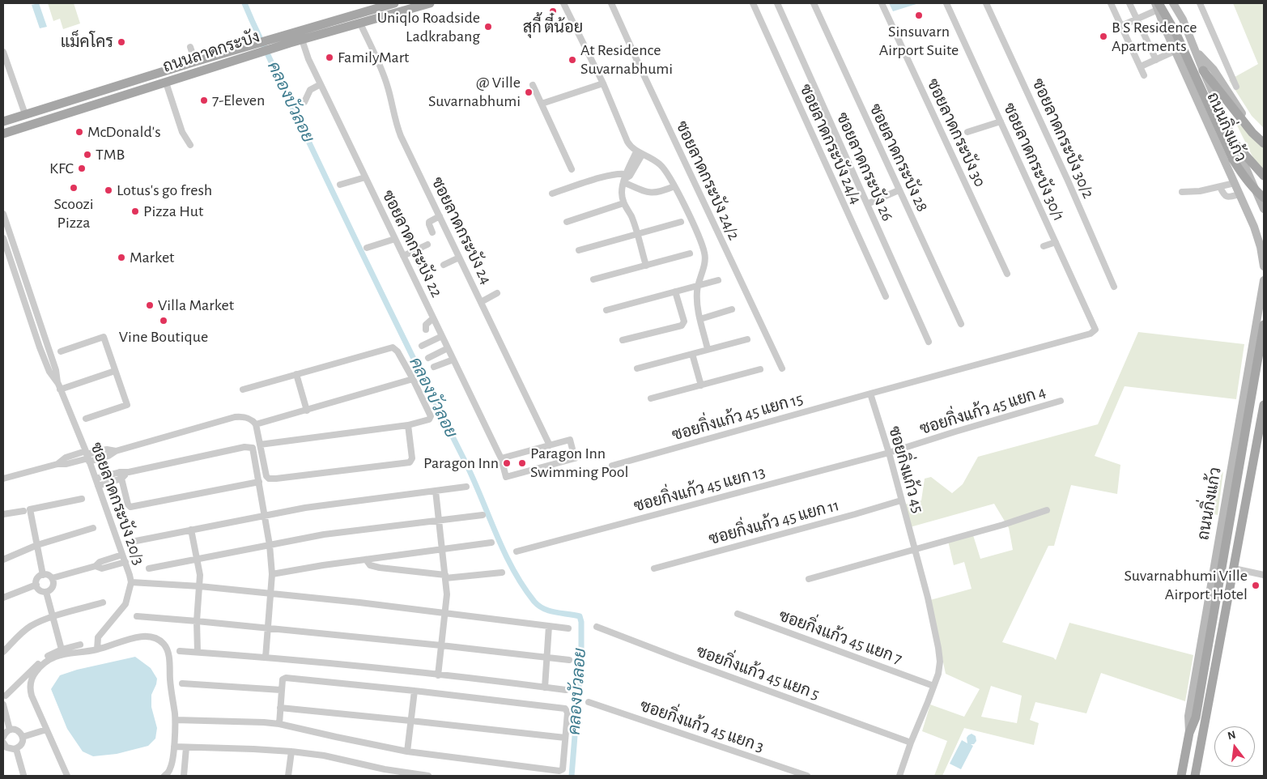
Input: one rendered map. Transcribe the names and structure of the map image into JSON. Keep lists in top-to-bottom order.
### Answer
{
  "streets": {
    "main road": ["ถนนลาดกระบัง", "ถนนกิ่งแก้ว"],
    "street": [
      "ซอยลาดกระบัง 30",
      "ซอยลาดกระบัง 30/2",
      "ซอยลาดกระบัง 24/4",
      "ซอยลาดกระบัง 28",
      "ซอยลาดกระบัง 30/1",
      "ซอยลาดกระบัง 26",
      "ซอยลาดกระบัง 24/2",
      "ซอยลาดกระบัง 24",
      "ซอยลาดกระบัง 22",
      "ซอยกิ่งแก้ว 45 แยก 4",
      "ซอยกิ่งแก้ว 45 แยก 15",
      "ซอยกิ่งแก้ว 45",
      "ซอยกิ่งแก้ว 45 แยก 13",
      "ซอยลาดกระบัง 20/3",
      "ซอยกิ่งแก้ว 45 แยก 11",
      "ซอยกิ่งแก้ว 45 แยก 7",
      "ซอยกิ่งแก้ว 45 แยก 5",
      "ซอยกิ่งแก้ว 45 แยก 3"
    ]
  },
  "crossings": [
    ["ถนนลาดกระบัง", "ซอยลาดกระบัง 24"],
    ["ถนนลาดกระบัง", "ซอยลาดกระบัง 22"],
    ["ซอยลาดกระบัง 30/1", "ซอยกิ่งแก้ว 45 แยก 15"],
    ["ซอยลาดกระบัง 30/1", "ซอยกิ่งแก้ว 45"],
    ["ซอยลาดกระบัง 24", "ซอยลาดกระบัง 22"],
    ["ซอยกิ่งแก้ว 45 แยก 4", "ซอยกิ่งแก้ว 45"],
    ["ซอยกิ่งแก้ว 45 แยก 4", "ซอยกิ่งแก้ว 45 แยก 13"],
    ["ซอยกิ่งแก้ว 45 แยก 15", "ซอยกิ่งแก้ว 45"],
    ["ซอยกิ่งแก้ว 45", "ซอยกิ่งแก้ว 45 แยก 13"],
    ["ซอยกิ่งแก้ว 45", "ซอยกิ่งแก้ว 45 แยก 11"],
    ["ซอยกิ่งแก้ว 45", "ซอยกิ่งแก้ว 45 แยก 7"],
    ["ซอยกิ่งแก้ว 45", "ซอยกิ่งแก้ว 45 แยก 5"]
  ],
  "water": ["คลองบัวลอย"],
  "places": [
    "สุกี้ ตี๋น้อย",
    "Sinsuvarn Airport Suite",
    "Uniqlo Roadside Ladkrabang",
    "B S Residence Apartments",
    "แม็คโคร",
    "FamilyMart",
    "At Residence Suvarnabhumi",
    "@ Ville Suvarnabhumi",
    "7-Eleven",
    "McDonald's",
    "TMB",
    "KFC",
    "Scoozi Pizza",
    "Lotus's go fresh",
    "Pizza Hut",
    "Market",
    "Villa Market",
    "Vine Boutique",
    "Paragon Inn",
    "Paragon Inn Swimming Pool",
    "Suvarnabhumi Ville Airport Hotel"
  ],
  "north": "top"
}
